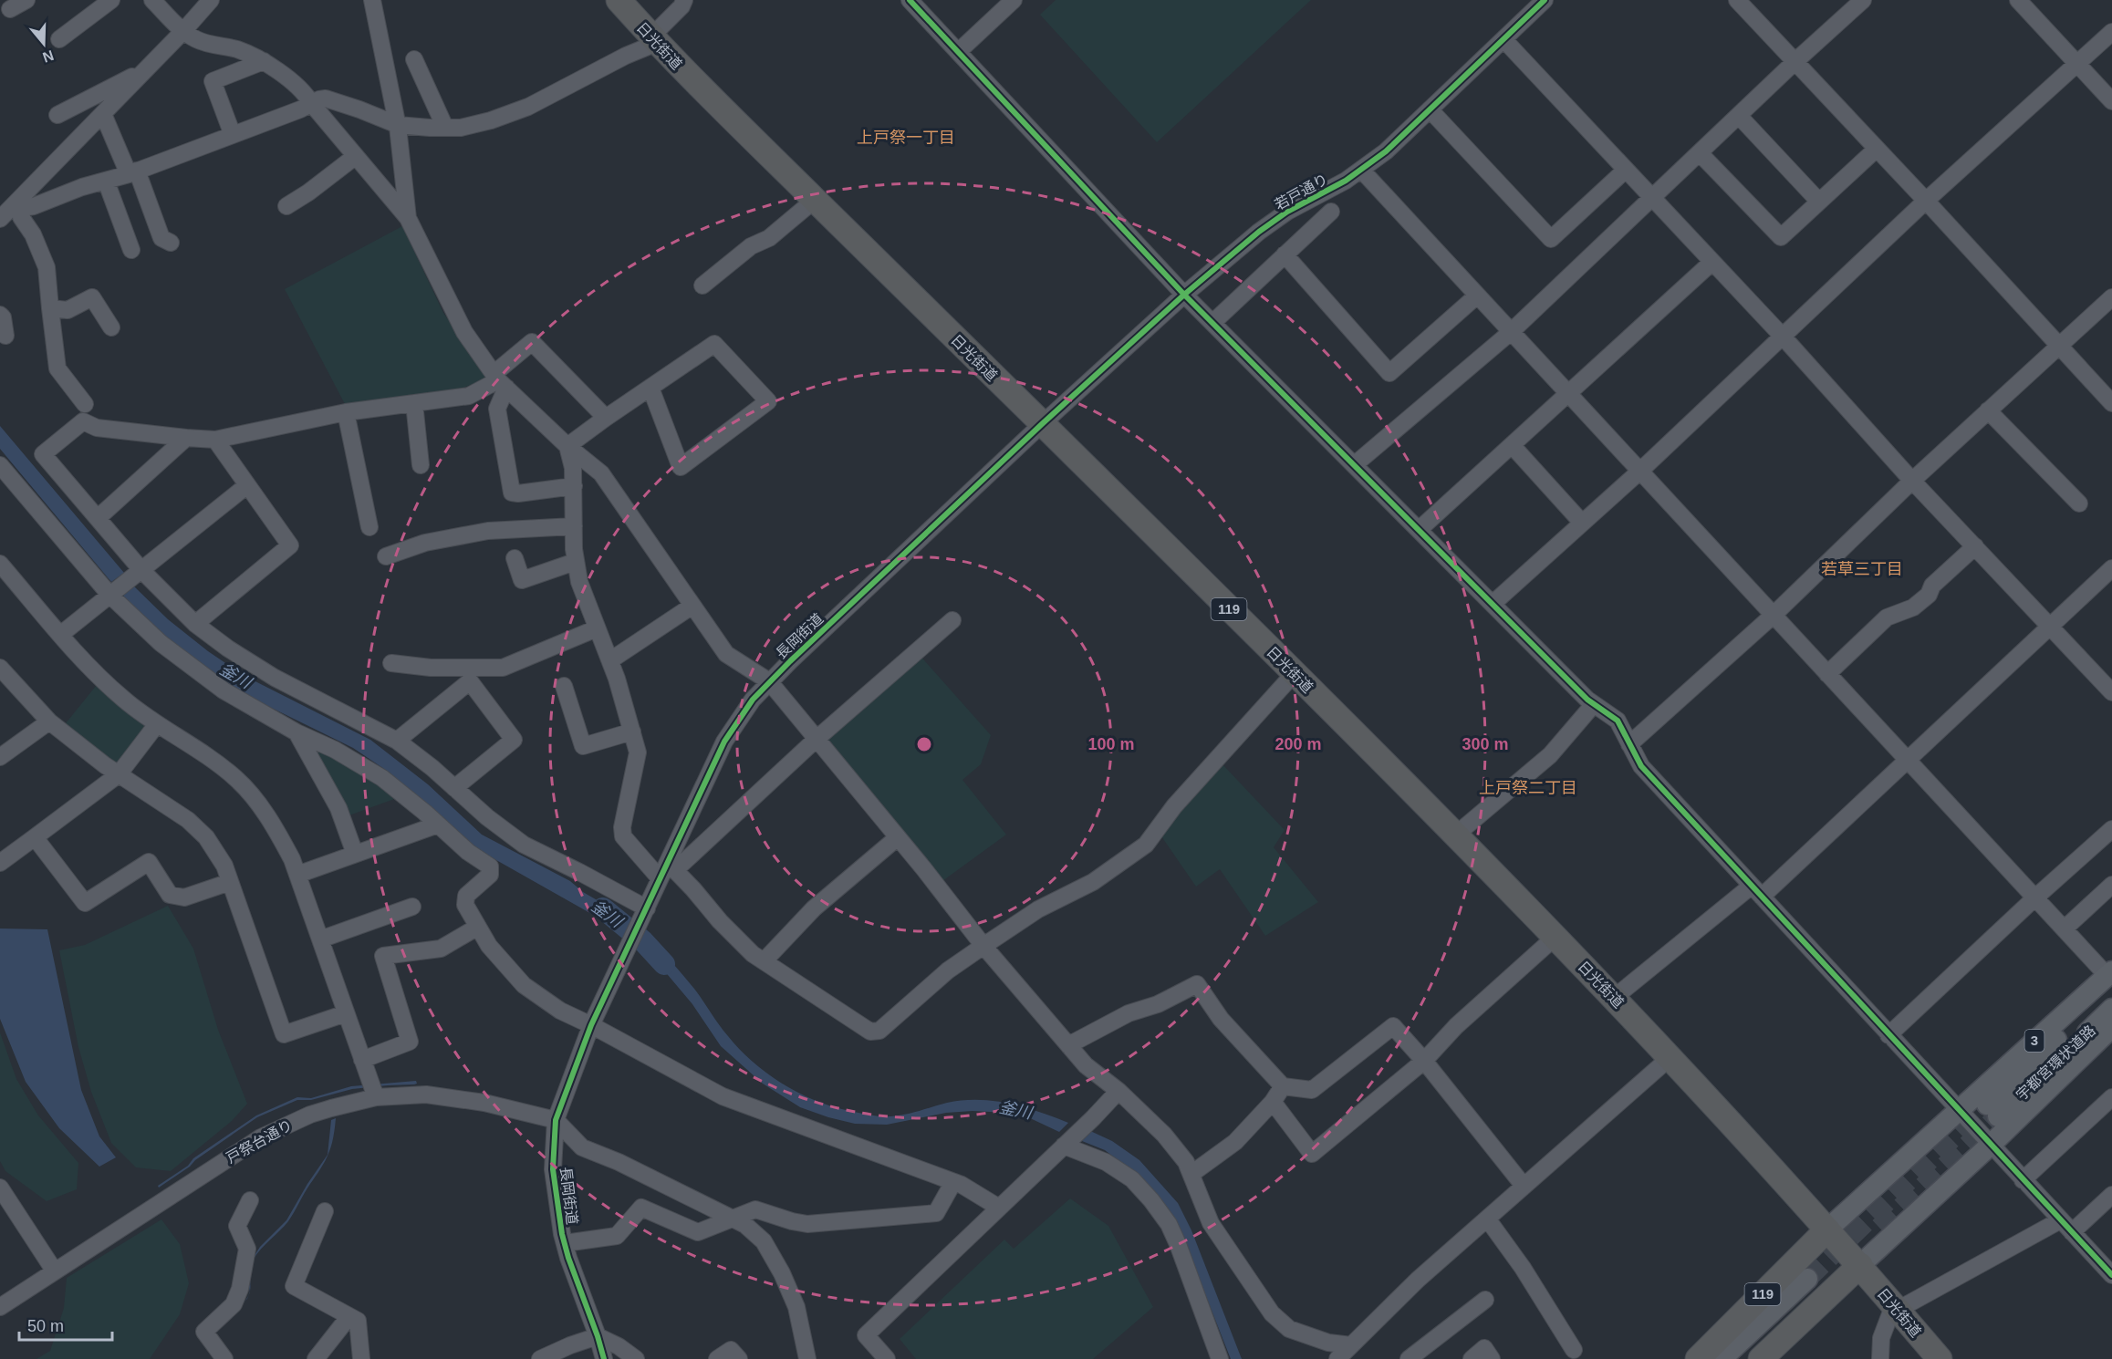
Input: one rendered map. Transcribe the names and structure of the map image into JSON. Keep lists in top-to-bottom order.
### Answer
{
  "streets": {
    "highway": ["日光街道", "119"],
    "main road": ["3", "宇都宮環状道路"],
    "street": ["若戸通り", "長岡街道", "戸祭台通り"]
  },
  "crossings": [
    ["日光街道", "若戸通り"],
    ["日光街道", "119"],
    ["日光街道", "長岡街道"],
    ["日光街道", "3"],
    ["若戸通り", "長岡街道"],
    ["119", "3"],
    ["長岡街道", "戸祭台通り"],
    ["3", "宇都宮環状道路"]
  ],
  "districts": ["上戸祭一丁目", "若草三丁目", "上戸祭二丁目"],
  "water": ["釜川"],
  "scale_bar": "50 m",
  "north": "bottom",
  "rings": ["100 m", "200 m", "300 m"]
}
